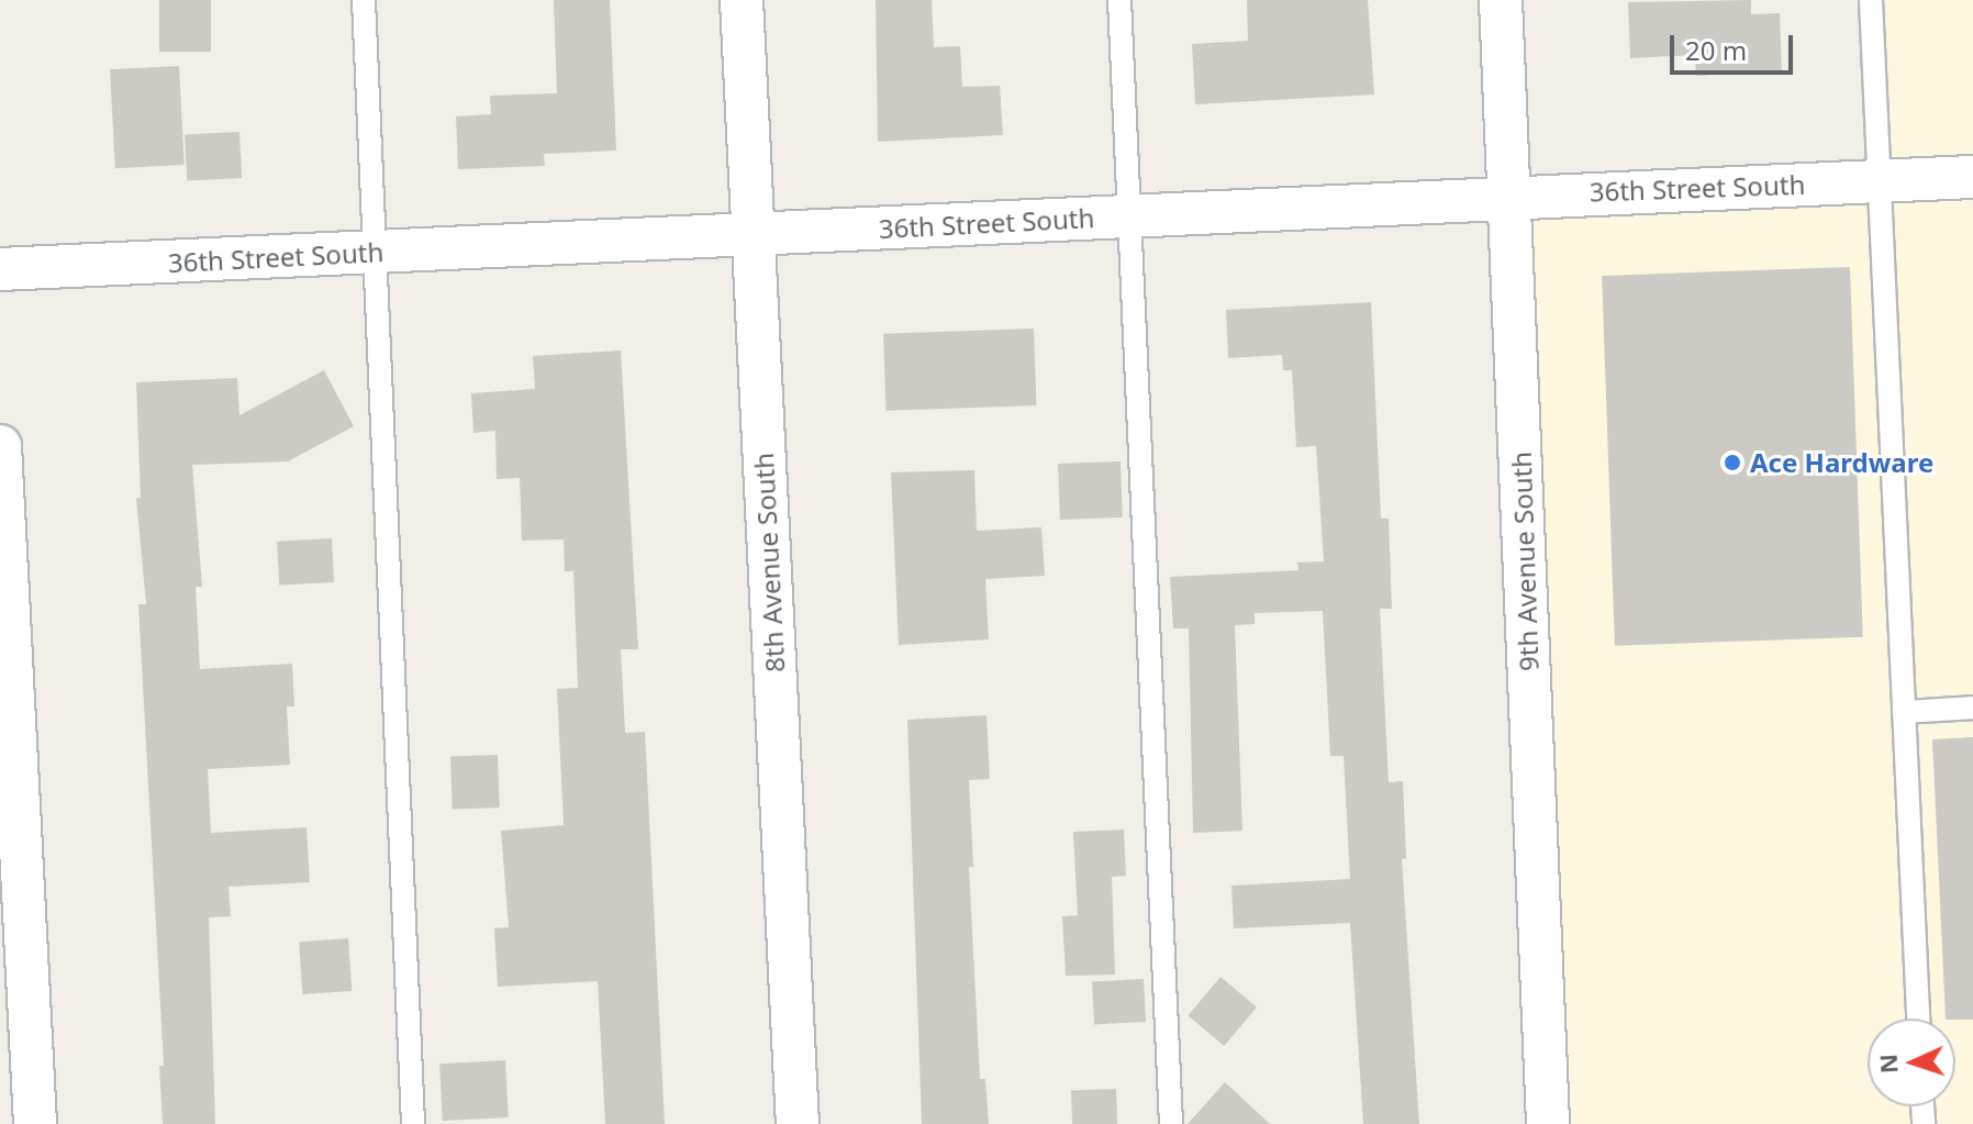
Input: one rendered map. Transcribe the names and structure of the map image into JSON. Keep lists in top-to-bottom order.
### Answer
{
  "streets": {
    "street": ["36th Street South", "9th Avenue South", "8th Avenue South"]
  },
  "crossings": [
    ["36th Street South", "9th Avenue South"],
    ["36th Street South", "8th Avenue South"]
  ],
  "places": ["Ace Hardware"],
  "scale_bar": "20 m",
  "north": "left"
}
